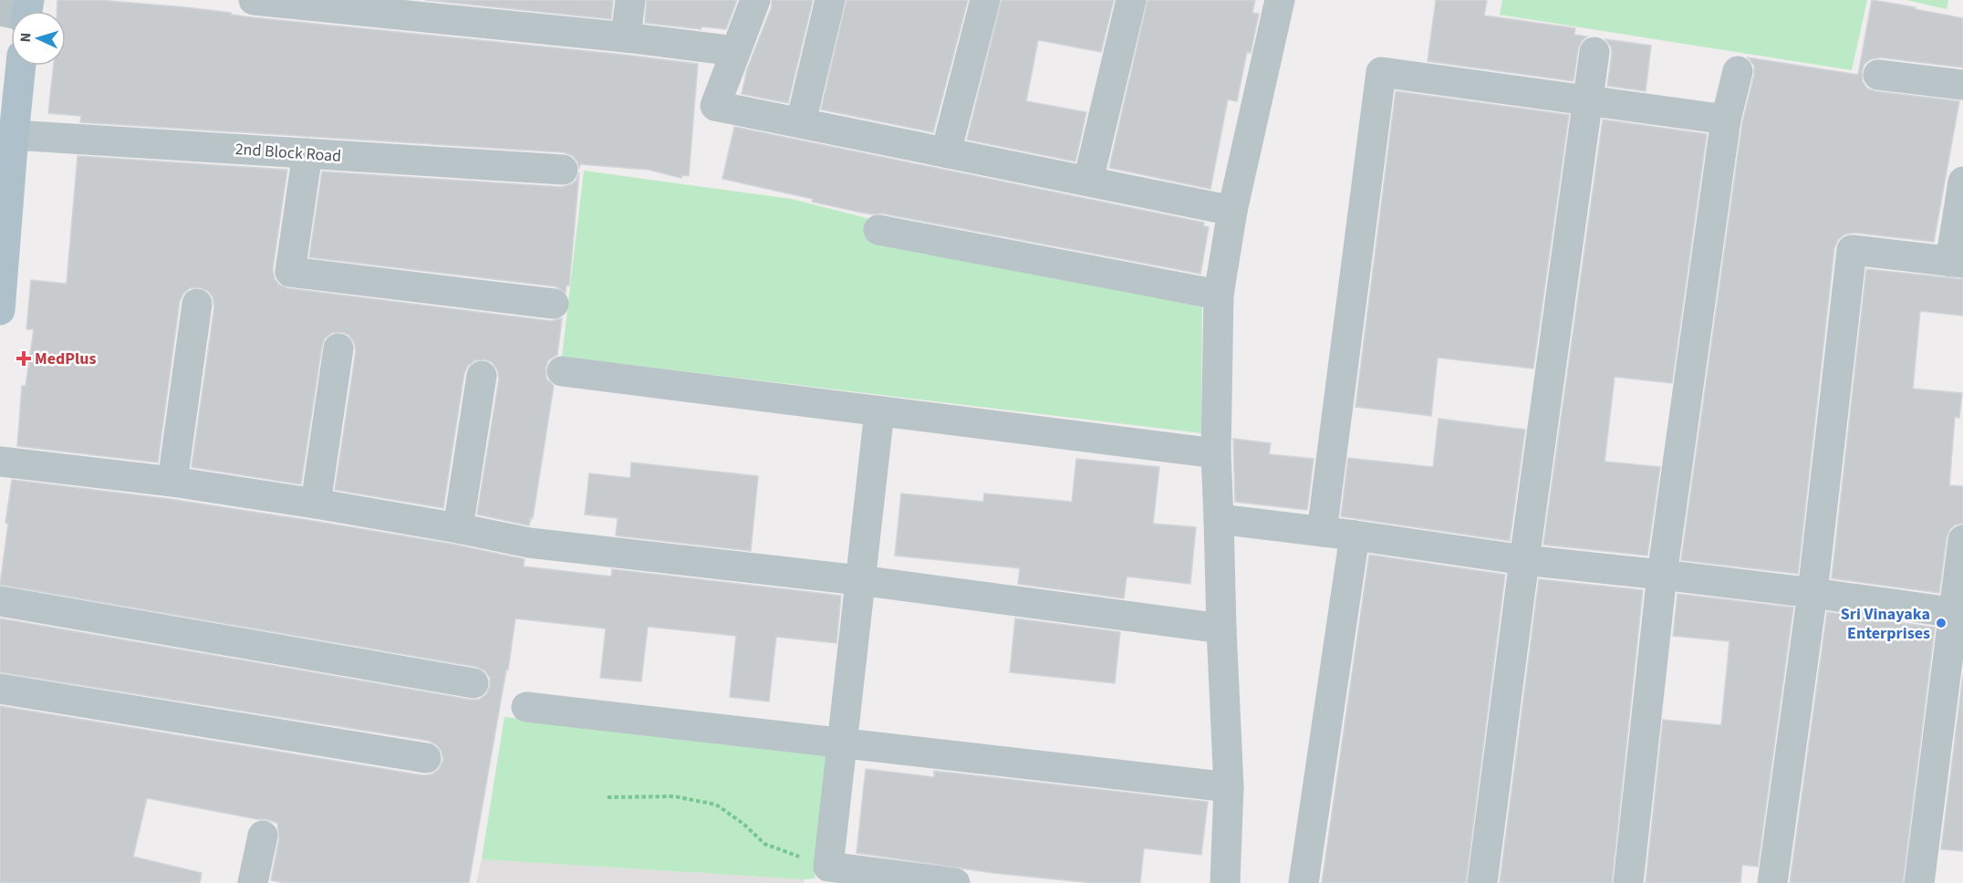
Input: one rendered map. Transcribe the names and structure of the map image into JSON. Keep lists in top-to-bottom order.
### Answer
{
  "streets": {
    "street": ["2nd Block Road"]
  },
  "places": {
    "health": ["MedPlus"],
    "other": ["Sri Vinayaka Enterprises"]
  },
  "north": "left"
}
